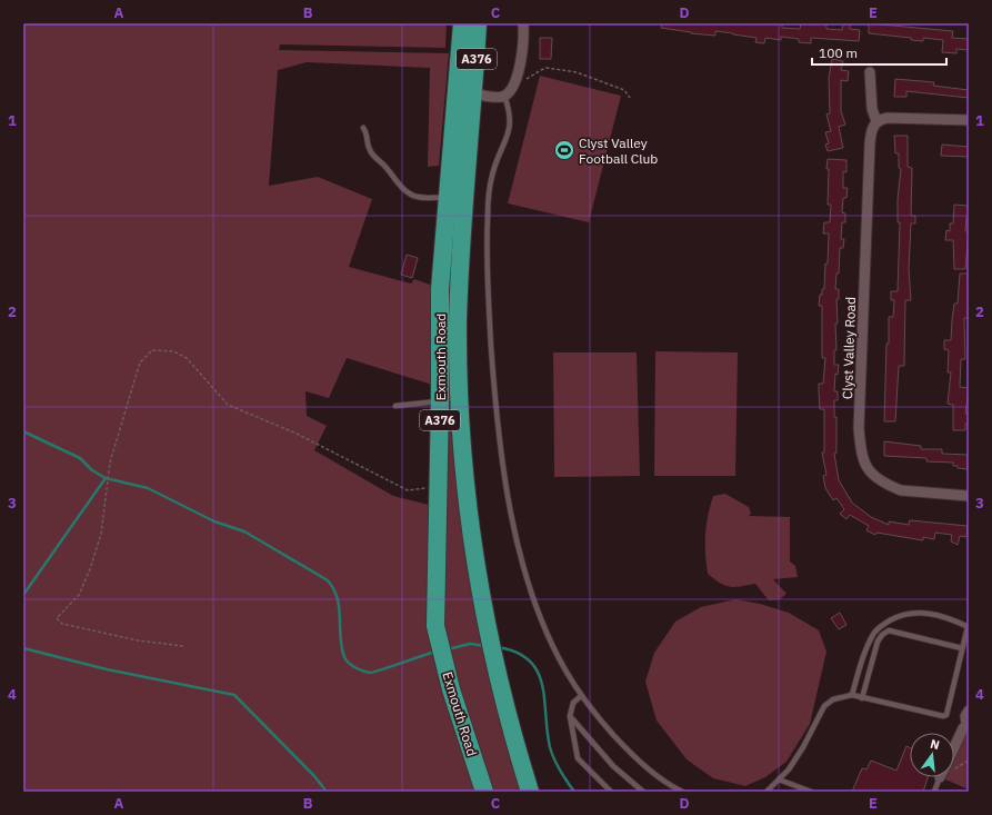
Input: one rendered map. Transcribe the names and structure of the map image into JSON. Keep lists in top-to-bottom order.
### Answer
{
  "streets": {
    "highway": ["A376", "Exmouth Road"],
    "street": ["Clyst Valley Road"]
  },
  "places": {
    "sports": ["Clyst Valley Football Club"]
  },
  "scale_bar": "100 m",
  "north": "top",
  "grid": {
    "columns": [
      "A",
      "B",
      "C",
      "D",
      "E"
    ],
    "rows": [
      "1",
      "2",
      "3",
      "4"
    ]
  }
}
